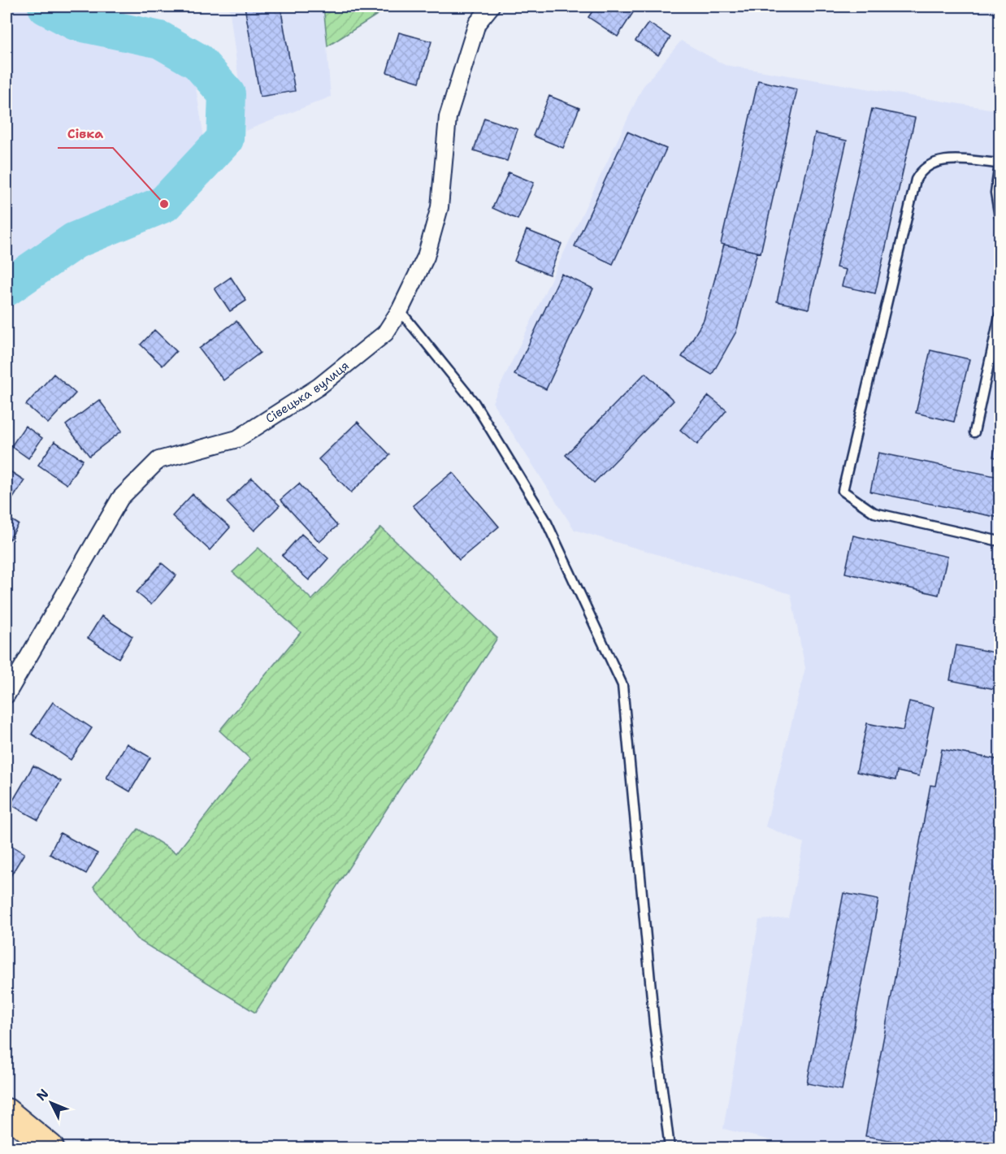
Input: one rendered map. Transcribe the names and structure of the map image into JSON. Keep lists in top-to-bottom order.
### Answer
{
  "streets": {
    "street": ["Сівецька вулиця"]
  },
  "places": ["Сівка"],
  "north": "top left"
}
